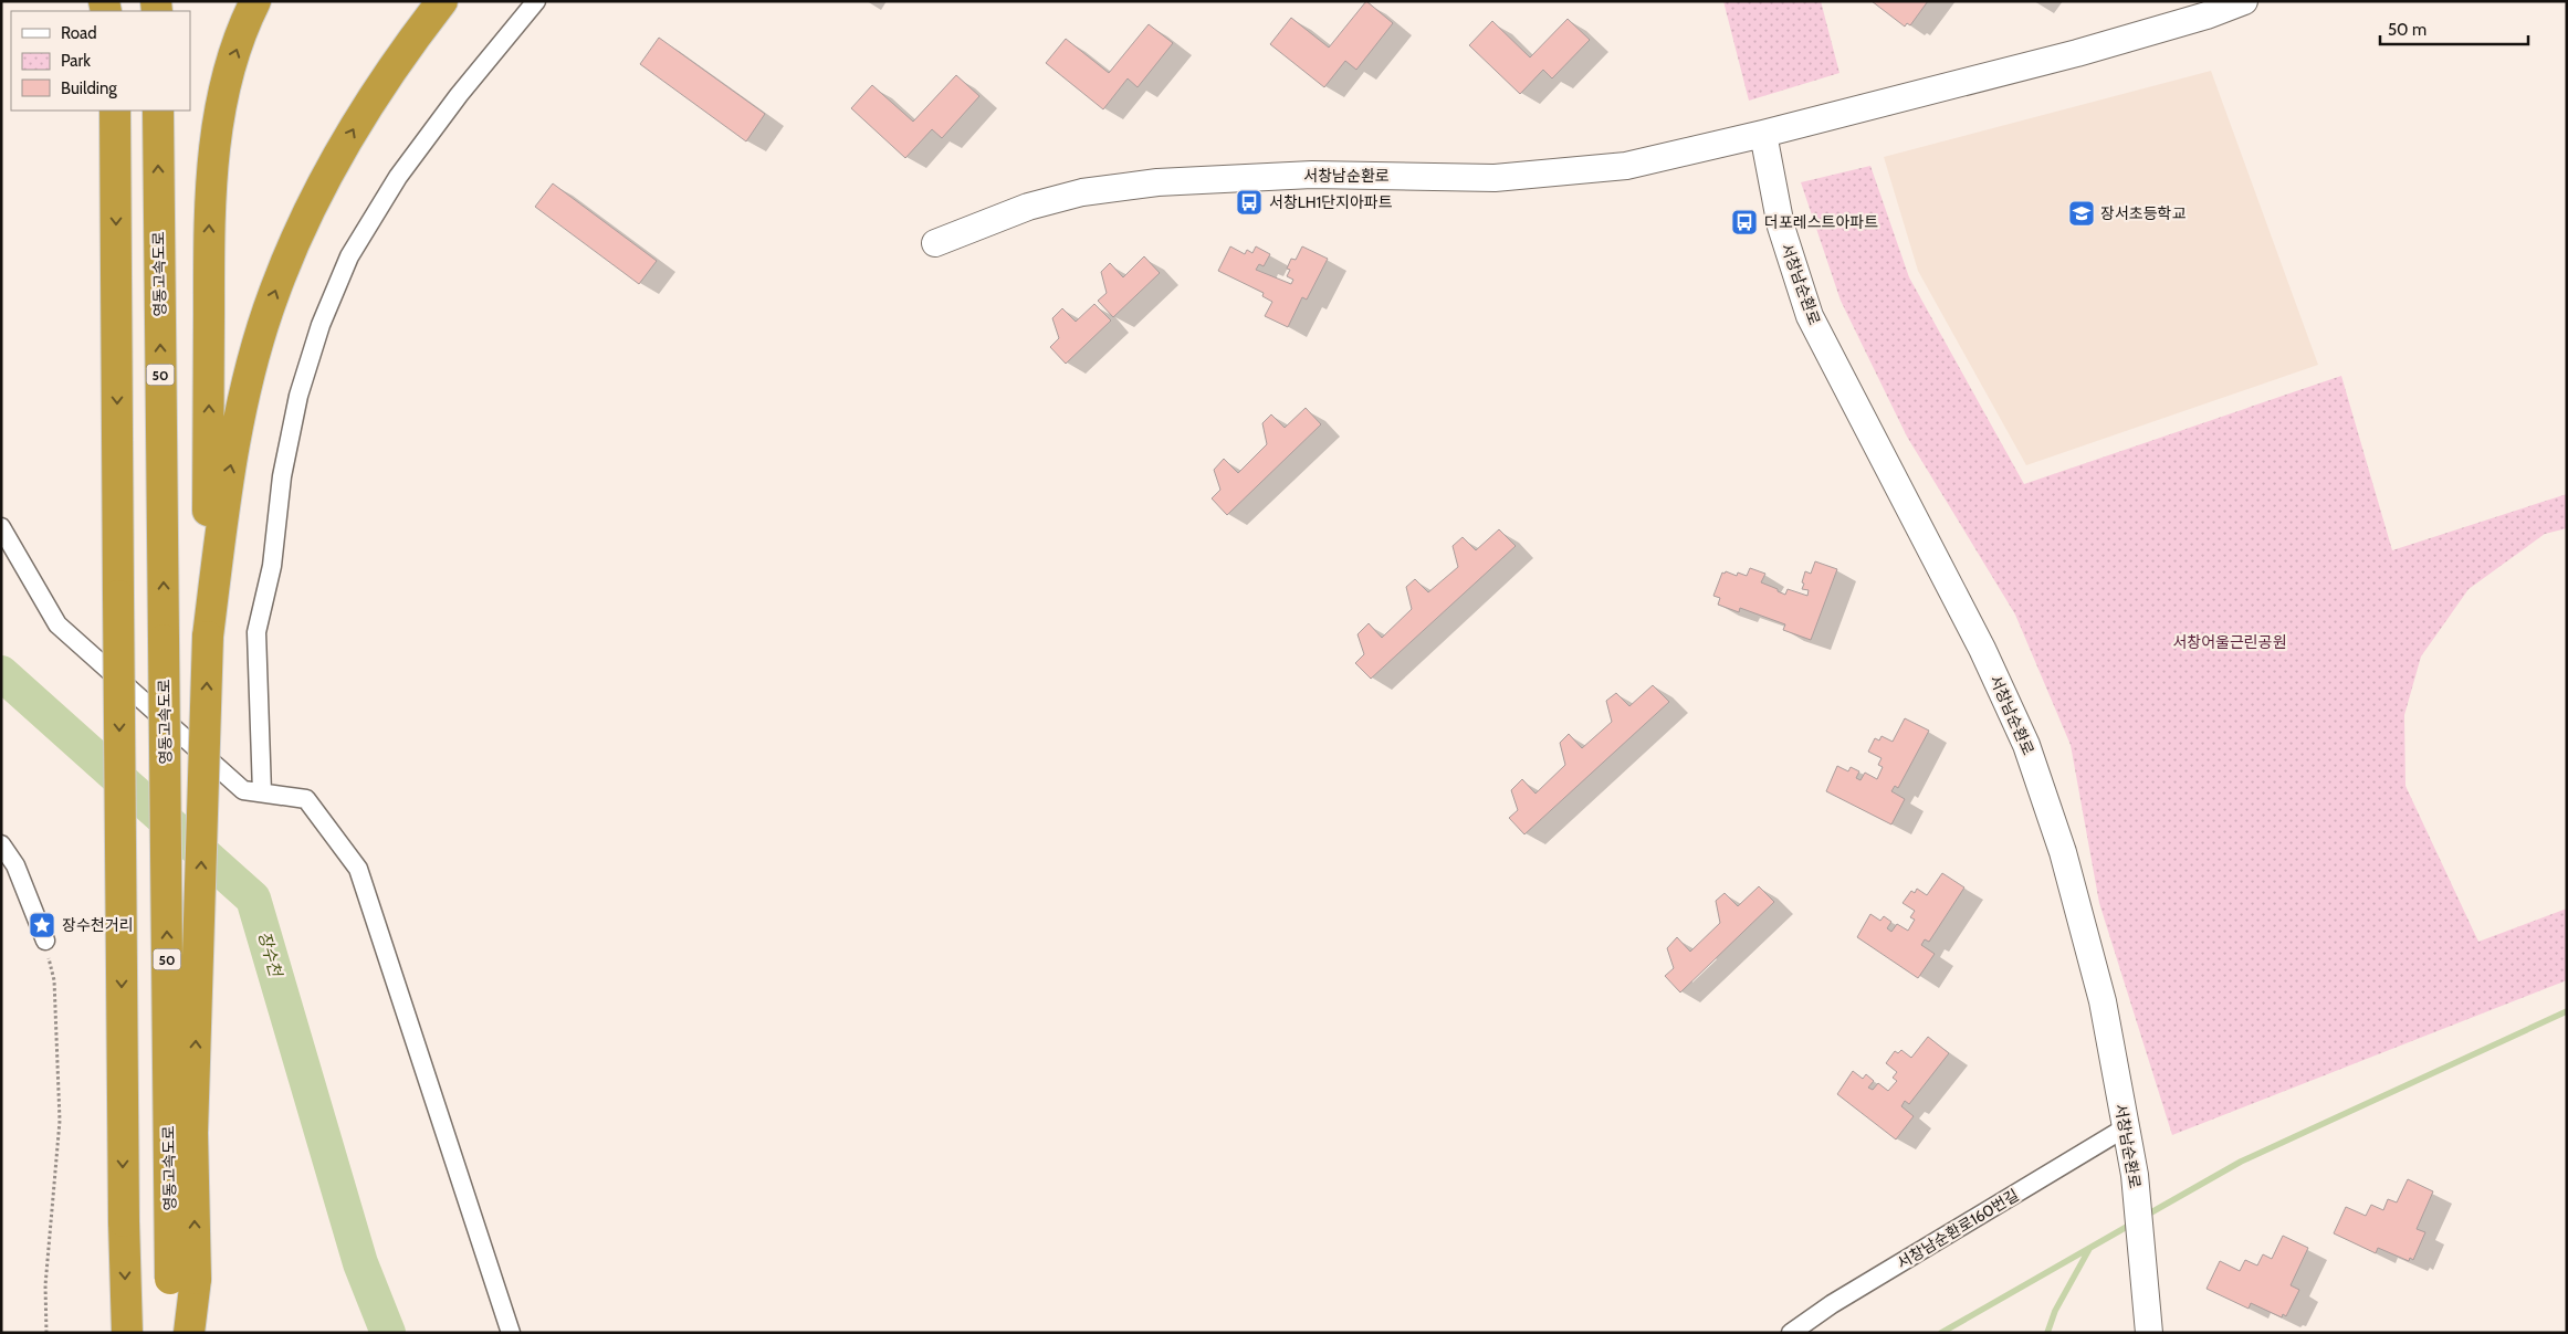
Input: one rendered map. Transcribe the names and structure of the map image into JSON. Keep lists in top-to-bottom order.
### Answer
{
  "streets": {
    "highway": ["영동고속도로", "50"],
    "street": ["서창남순환로", "서창남순환로160번길"]
  },
  "crossings": [
    ["서창남순환로", "서창남순환로160번길"]
  ],
  "water": ["장수천"],
  "parks": ["서창어울근린공원"],
  "places": {
    "bus stop": ["서창LH1단지아파트", "더포레스트아파트"],
    "school or university": ["장서초등학교"],
    "place": ["장수천거리"]
  },
  "legend": ["Road", "Park", "Building"],
  "scale_bar": "50 m"
}
